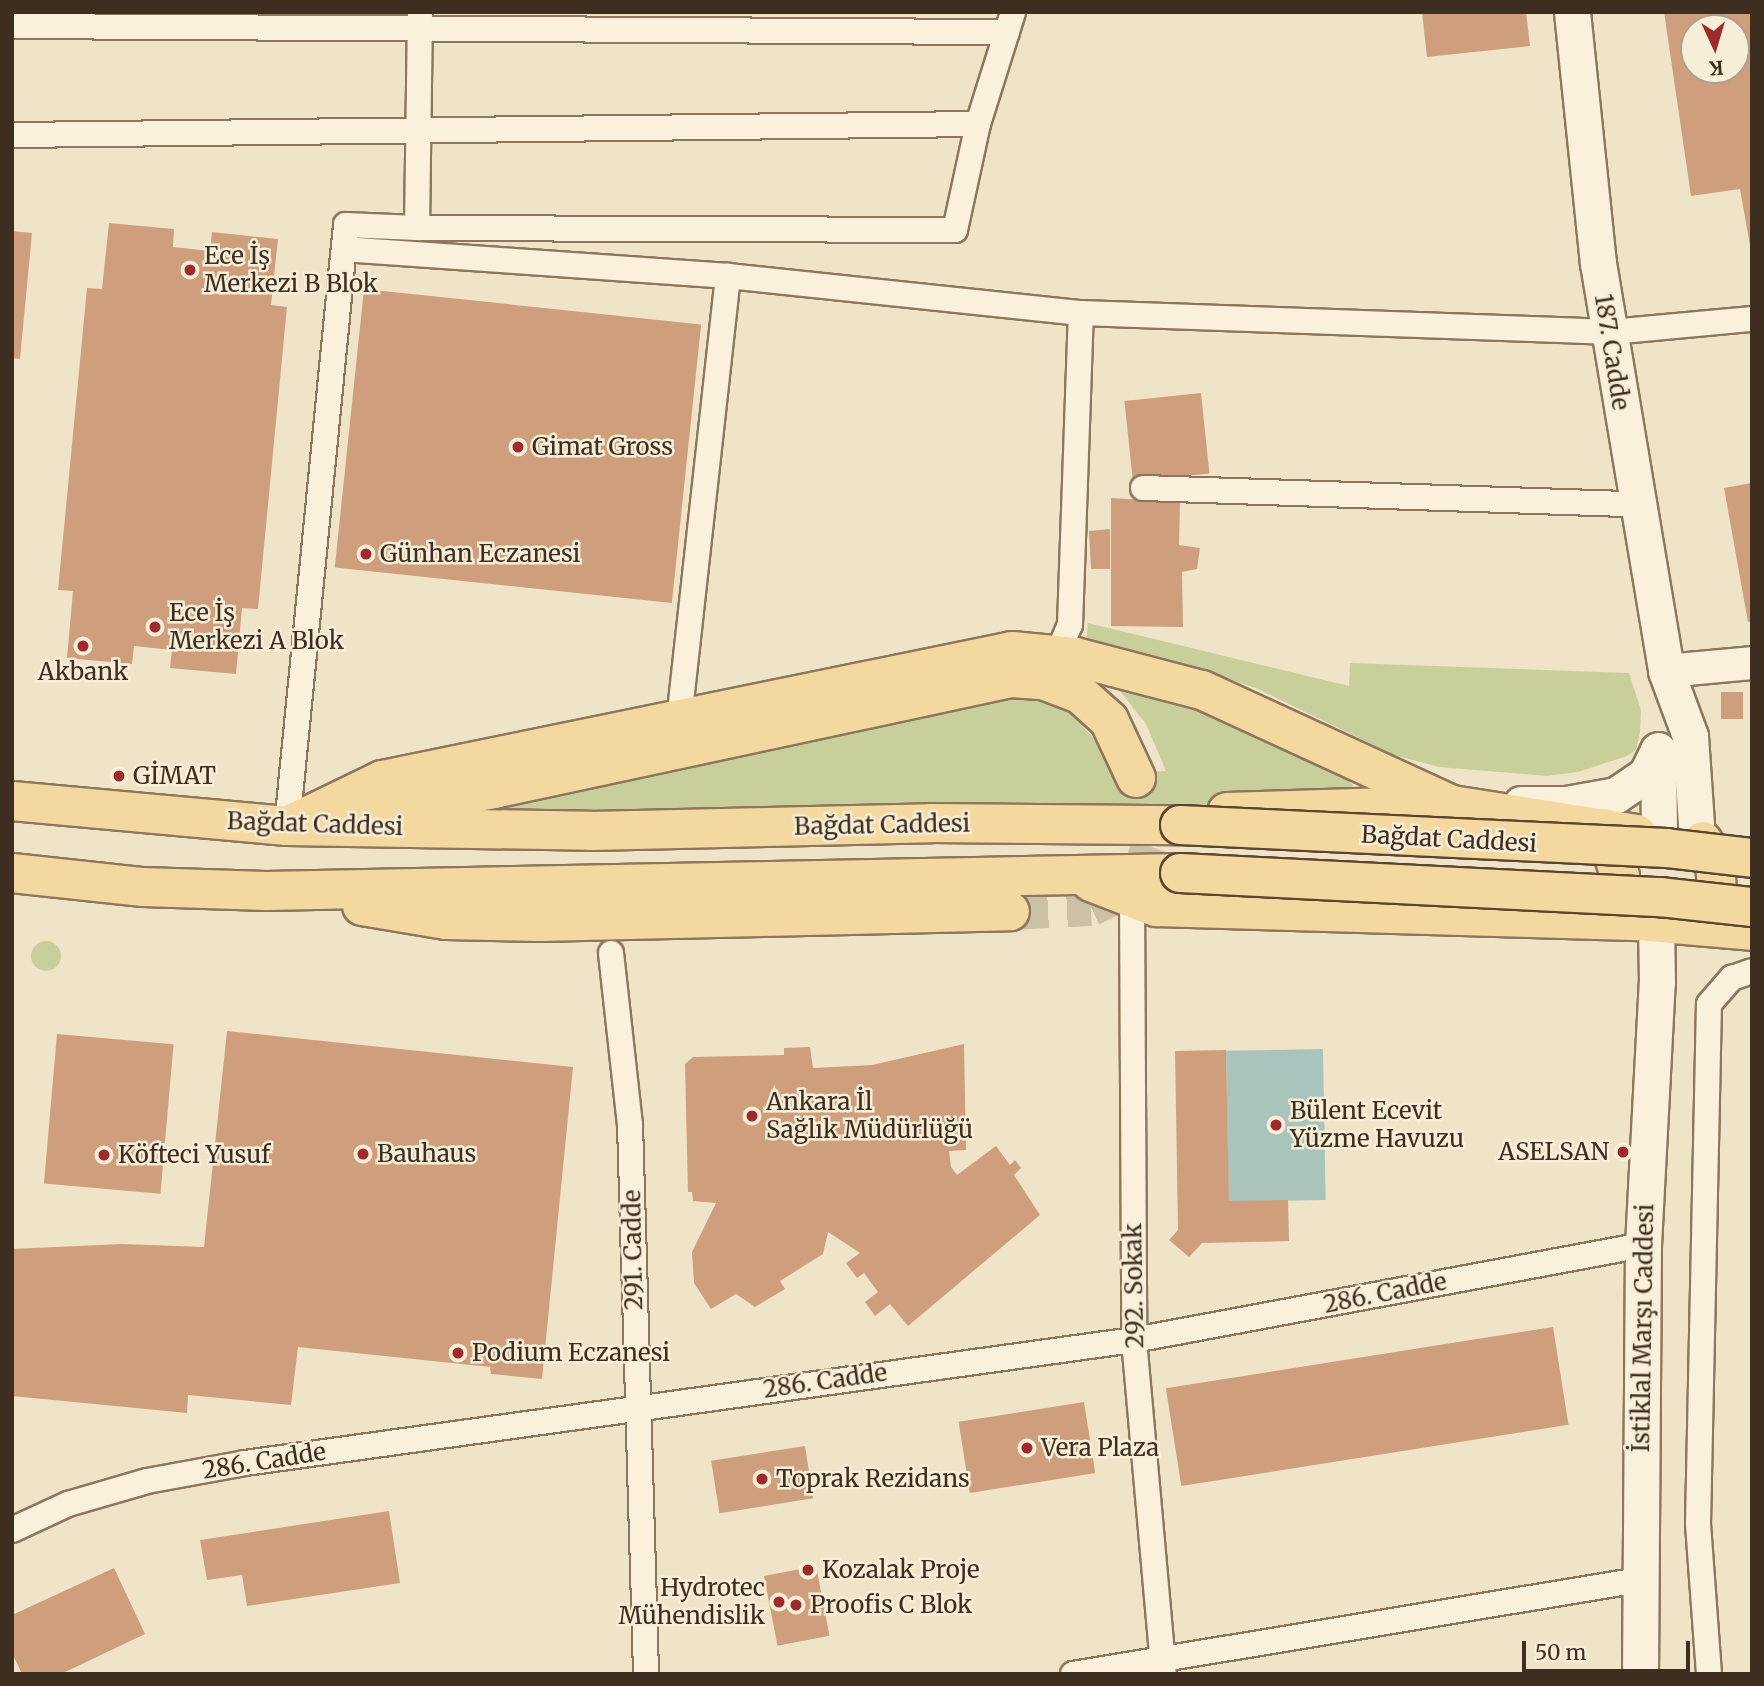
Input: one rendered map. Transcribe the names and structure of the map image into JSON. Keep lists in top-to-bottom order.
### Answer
{
  "streets": {
    "main road": ["187. Cadde", "Bağdat Caddesi", "İstiklal Marşı Caddesi"],
    "street": ["291. Cadde", "292. Sokak", "286. Cadde"]
  },
  "crossings": [
    ["291. Cadde", "286. Cadde"],
    ["292. Sokak", "286. Cadde"],
    ["286. Cadde", "İstiklal Marşı Caddesi"]
  ],
  "places": [
    "Ece İş Merkezi B Blok",
    "Gimat Gross",
    "Günhan Eczanesi",
    "Ece İş Merkezi A Blok",
    "Akbank",
    "GİMAT",
    "Ankara İl Sağlık Müdürlüğü",
    "Bülent Ecevit Yüzme Havuzu",
    "ASELSAN",
    "Bauhaus",
    "Köfteci Yusuf",
    "Podium Eczanesi",
    "Vera Plaza",
    "Toprak Rezidans",
    "Kozalak Proje",
    "Hydrotec Mühendislik",
    "Proofis C Blok"
  ],
  "scale_bar": "50 m",
  "north": "bottom"
}
